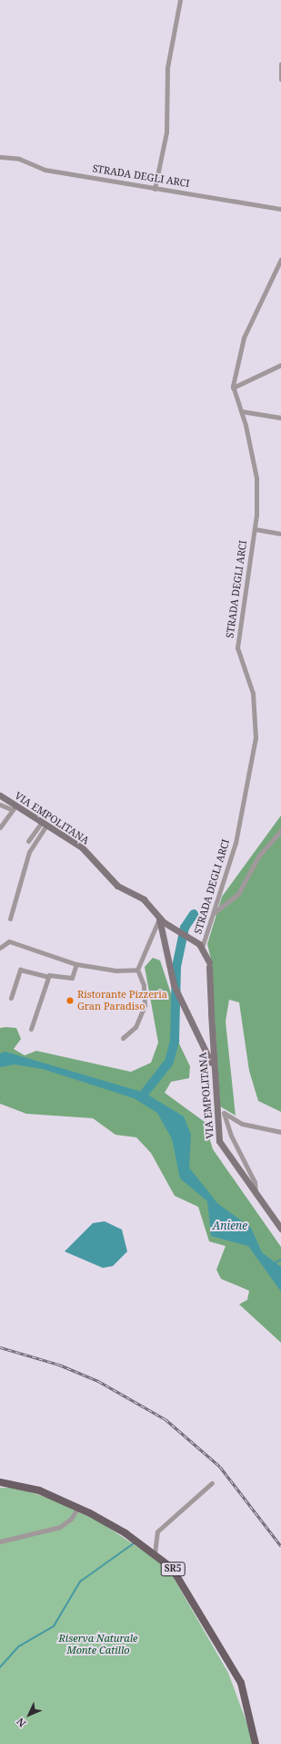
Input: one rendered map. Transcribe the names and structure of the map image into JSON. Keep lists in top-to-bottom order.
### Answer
{
  "streets": {
    "main road": ["VIA EMPOLITANA", "SR5"],
    "street": ["STRADA DEGLI ARCI"]
  },
  "crossings": [
    ["STRADA DEGLI ARCI", "VIA EMPOLITANA"]
  ],
  "water": ["Aniene"],
  "parks": ["Riserva Naturale Monte Catillo"],
  "places": ["Ristorante Pizzeria Gran Paradiso"],
  "north": "bottom left"
}
